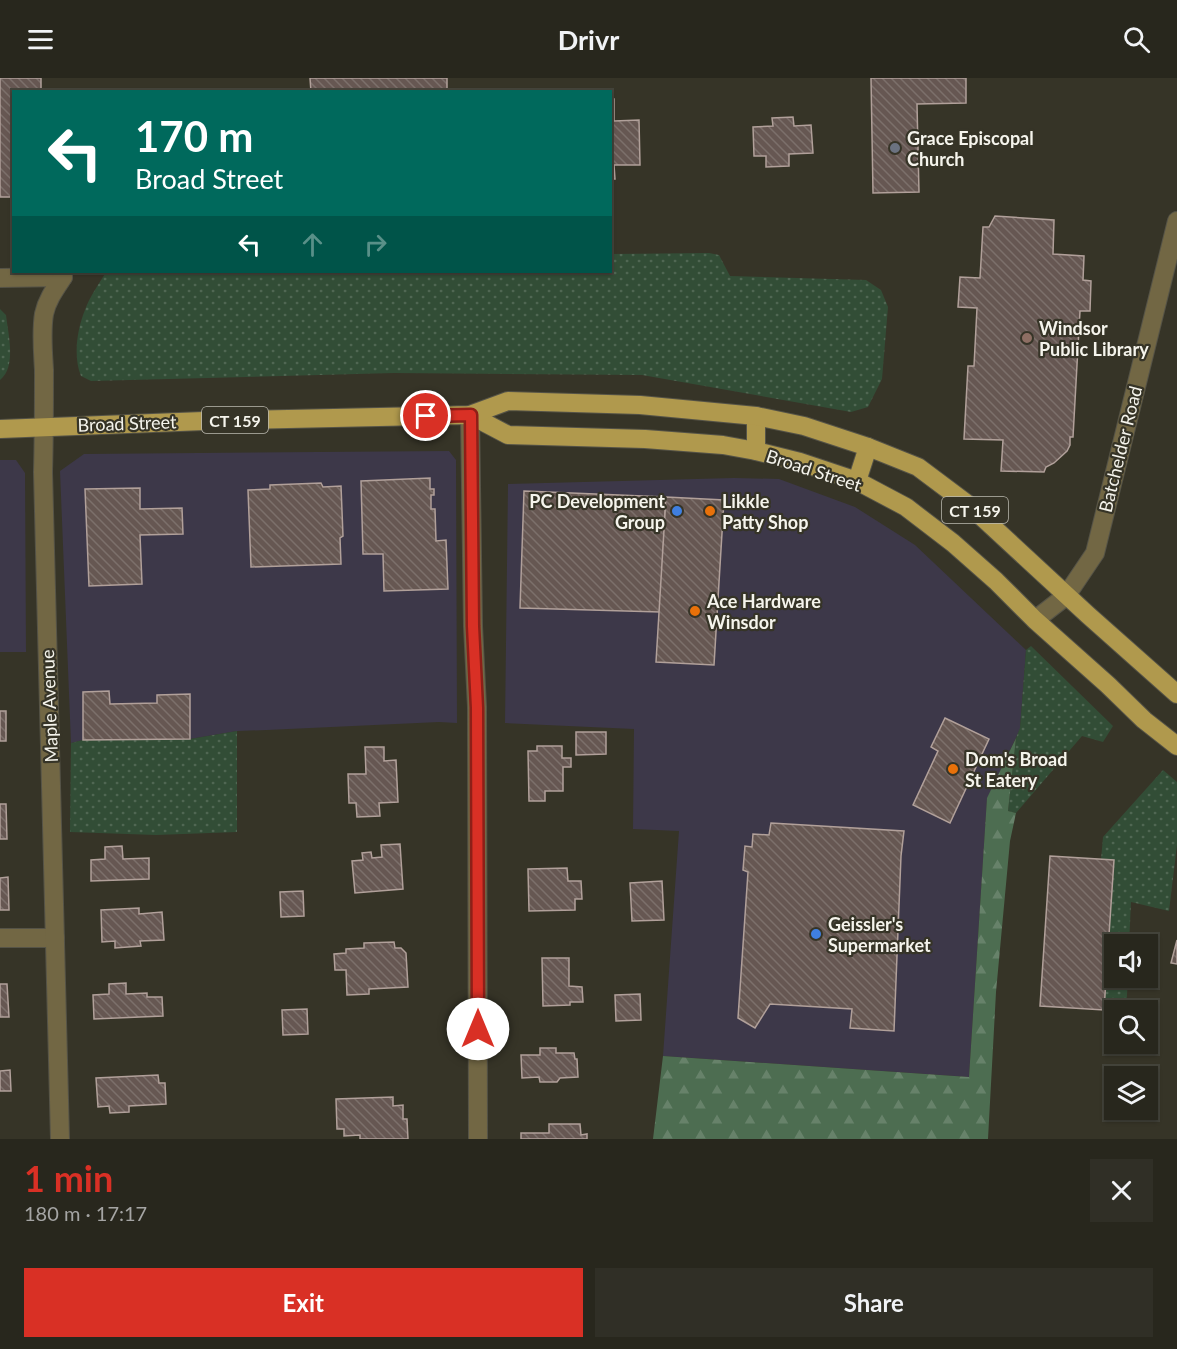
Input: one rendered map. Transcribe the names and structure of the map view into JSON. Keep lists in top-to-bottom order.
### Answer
{
  "streets": {
    "main road": ["CT 159", "Broad Street"],
    "street": ["Batchelder Road", "Maple Avenue"]
  },
  "crossings": [
    ["Broad Street", "Batchelder Road"],
    ["Broad Street", "Maple Avenue"]
  ],
  "places": [
    "Grace Episcopal Church",
    "Windsor Public Library",
    "PC Development Group",
    "Likkle Patty Shop",
    "Ace Hardware Winsdor",
    "Dom's Broad St Eatery",
    "Geissler's Supermarket"
  ],
  "page": {
    "header": "Drivr",
    "turn": ["170 m", "Broad Street"],
    "heading": ["1 min", "180 m · 17:17"],
    "buttons": ["Exit", "Share"]
  }
}
